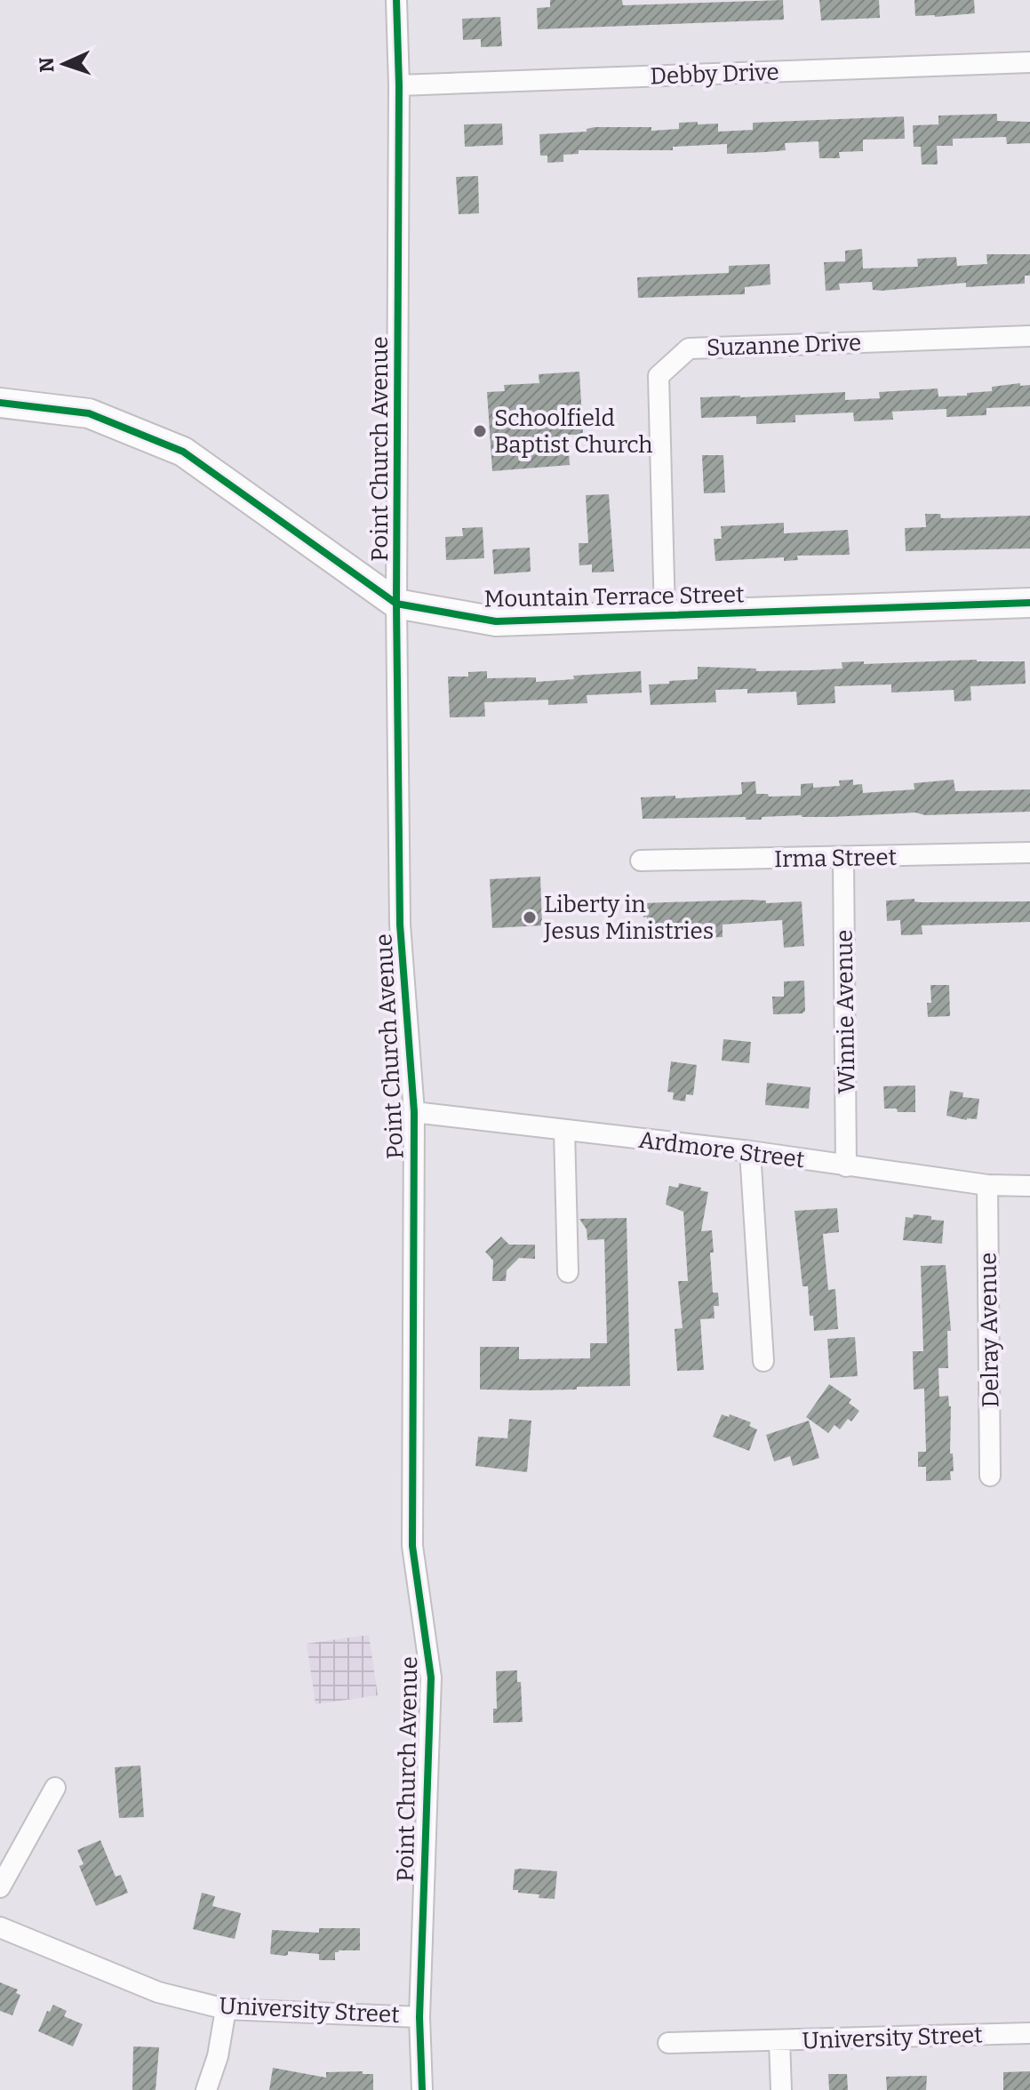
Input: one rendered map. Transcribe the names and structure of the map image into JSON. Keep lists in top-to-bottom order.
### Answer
{
  "streets": {
    "street": [
      "Debby Drive",
      "Suzanne Drive",
      "Point Church Avenue",
      "Mountain Terrace Street",
      "Irma Street",
      "Winnie Avenue",
      "Ardmore Street",
      "Delray Avenue",
      "University Street"
    ]
  },
  "crossings": [
    ["Debby Drive", "Point Church Avenue"],
    ["Suzanne Drive", "Mountain Terrace Street"],
    ["Point Church Avenue", "Mountain Terrace Street"],
    ["Point Church Avenue", "Ardmore Street"],
    ["Point Church Avenue", "University Street"],
    ["Irma Street", "Winnie Avenue"],
    ["Winnie Avenue", "Ardmore Street"],
    ["Ardmore Street", "Delray Avenue"]
  ],
  "places": ["Schoolfield Baptist Church", "Liberty in Jesus Ministries"],
  "north": "left"
}
